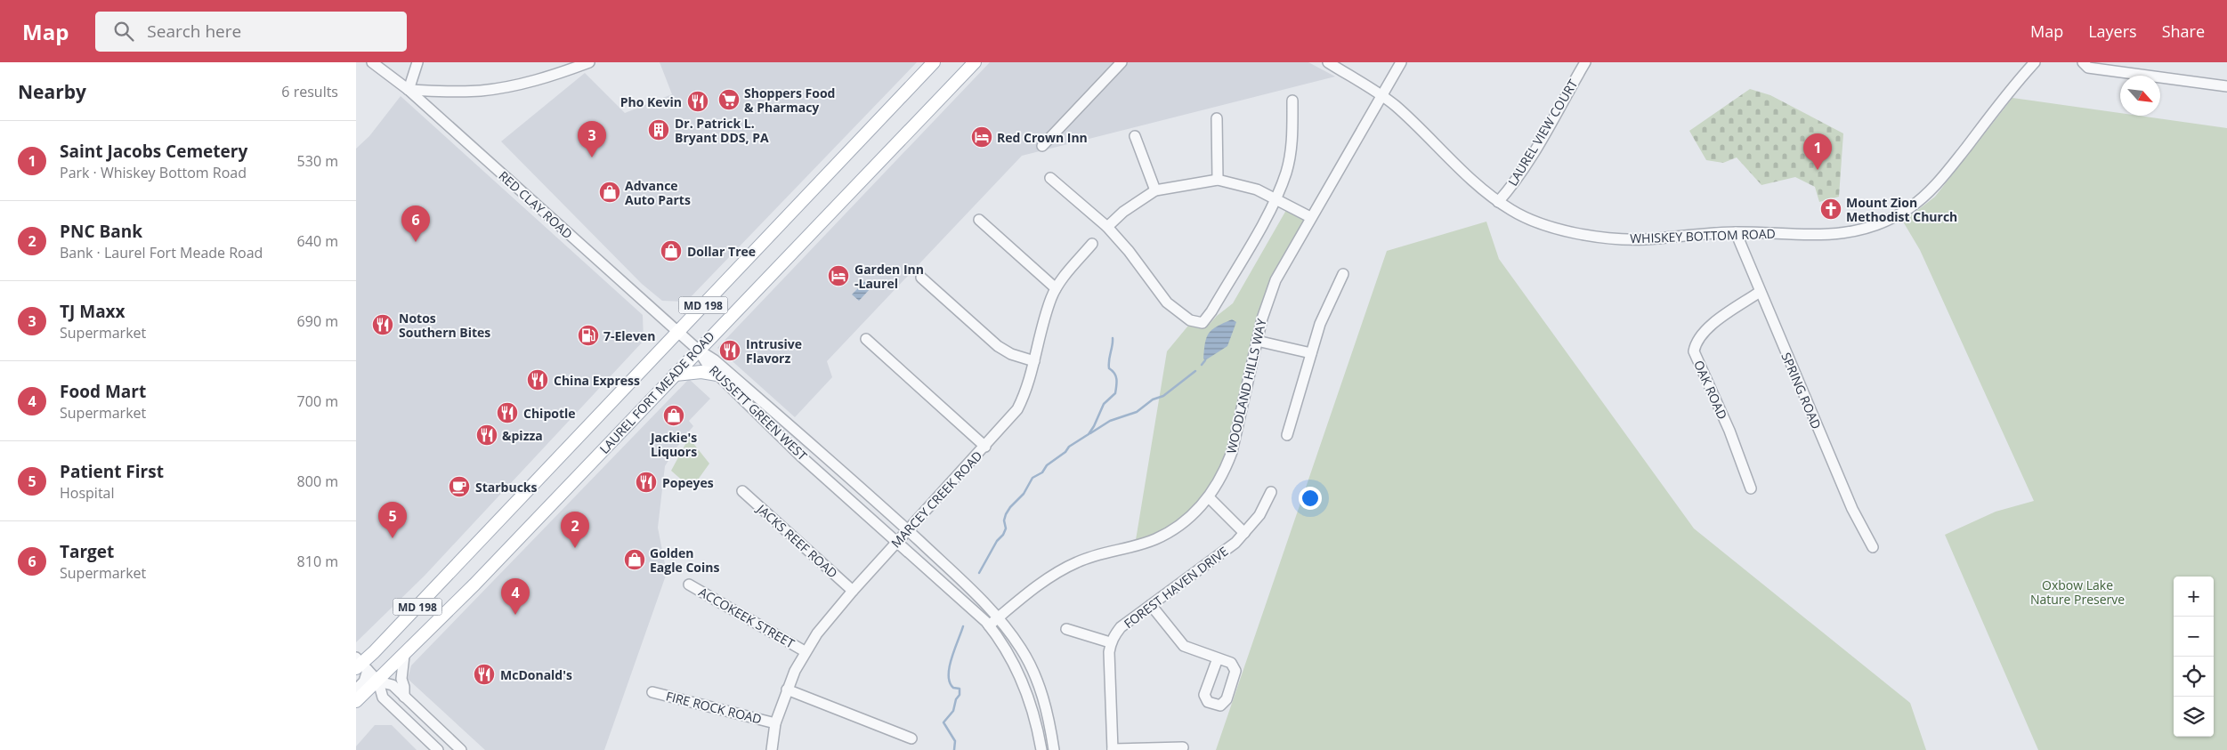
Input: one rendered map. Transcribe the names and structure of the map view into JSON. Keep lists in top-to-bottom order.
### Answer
{
  "streets": {
    "main road": ["MD 198", "LAUREL FORT MEADE ROAD"],
    "street": [
      "LAUREL VIEW COURT",
      "RED CLAY ROAD",
      "WHISKEY BOTTOM ROAD",
      "WOODLAND HILLS WAY",
      "OAK ROAD",
      "SPRING ROAD",
      "RUSSETT GREEN WEST",
      "MARCEY CREEK ROAD",
      "JACKS REEF ROAD",
      "FOREST HAVEN DRIVE",
      "ACCOKEEK STREET",
      "FIRE ROCK ROAD"
    ]
  },
  "crossings": [
    ["LAUREL VIEW COURT", "WHISKEY BOTTOM ROAD"],
    ["RED CLAY ROAD", "MD 198"],
    ["RED CLAY ROAD", "LAUREL FORT MEADE ROAD"],
    ["RED CLAY ROAD", "RUSSETT GREEN WEST"],
    ["WHISKEY BOTTOM ROAD", "WOODLAND HILLS WAY"],
    ["WHISKEY BOTTOM ROAD", "SPRING ROAD"],
    ["WOODLAND HILLS WAY", "RUSSETT GREEN WEST"],
    ["OAK ROAD", "SPRING ROAD"],
    ["LAUREL FORT MEADE ROAD", "RUSSETT GREEN WEST"],
    ["RUSSETT GREEN WEST", "MARCEY CREEK ROAD"],
    ["MARCEY CREEK ROAD", "JACKS REEF ROAD"],
    ["MARCEY CREEK ROAD", "ACCOKEEK STREET"],
    ["MARCEY CREEK ROAD", "FIRE ROCK ROAD"]
  ],
  "parks": ["Oxbow Lake Nature Preserve"],
  "places": {
    "supermarket": ["Shoppers Food & Pharmacy"],
    "restaurant": [
      "Pho Kevin",
      "Notos Southern Bites",
      "Intrusive Flavorz",
      "China Express",
      "Chipotle",
      "&pizza",
      "Popeyes",
      "McDonald's"
    ],
    "building": ["Dr. Patrick L. Bryant DDS, PA"],
    "hotel": ["Red Crown Inn", "Garden Inn -Laurel"],
    "shop": [
      "Advance Auto Parts",
      "Dollar Tree",
      "Jackie's Liquors",
      "Golden Eagle Coins"
    ],
    "church": ["Mount Zion Methodist Church"],
    "fuel station": ["7-Eleven"],
    "cafe": ["Starbucks"]
  },
  "north": "bottom right",
  "page": {
    "header": "Map",
    "search": "Search here",
    "nav": ["Map", "Layers", "Share"],
    "heading": ["Nearby", "6 results"],
    "list": [
      {
        "mark": "1",
        "name": "Saint Jacobs Cemetery",
        "note": "Park · Whiskey Bottom Road",
        "value": "530 m"
      },
      {
        "mark": "2",
        "name": "PNC Bank",
        "note": "Bank · Laurel Fort Meade Road",
        "value": "640 m"
      },
      {
        "mark": "3",
        "name": "TJ Maxx",
        "note": "Supermarket",
        "value": "690 m"
      },
      {
        "mark": "4",
        "name": "Food Mart",
        "note": "Supermarket",
        "value": "700 m"
      },
      {
        "mark": "5",
        "name": "Patient First",
        "note": "Hospital",
        "value": "800 m"
      },
      {
        "mark": "6",
        "name": "Target",
        "note": "Supermarket",
        "value": "810 m"
      }
    ],
    "pins": [
      "3",
      "1",
      "6",
      "5",
      "2",
      "4"
    ],
    "map_buttons": ["+", "−"]
  }
}
